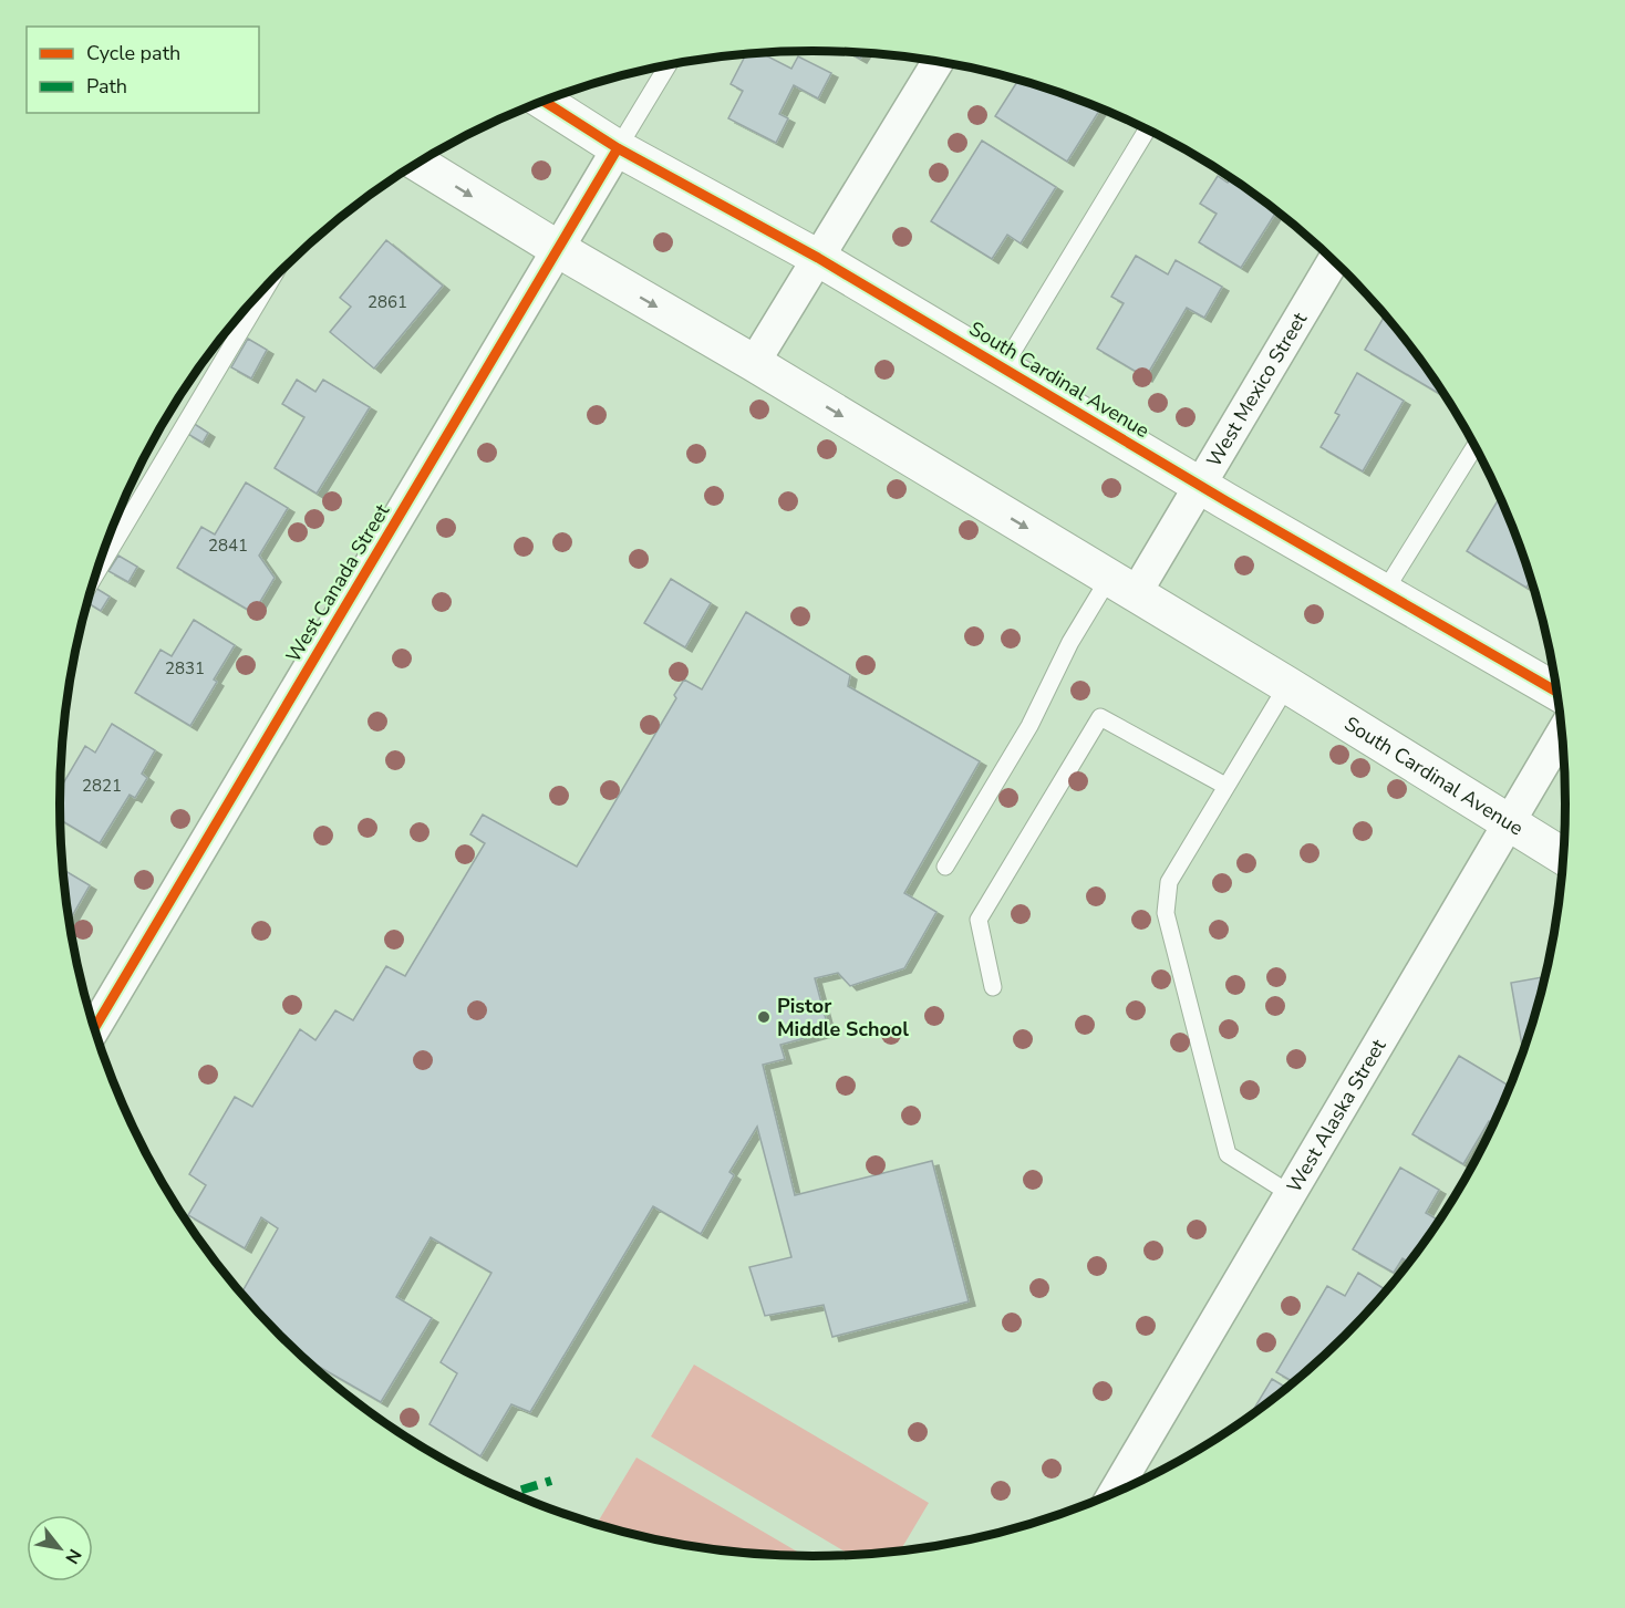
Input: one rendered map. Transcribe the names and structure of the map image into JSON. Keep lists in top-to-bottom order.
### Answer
{
  "streets": {
    "main road": ["South Cardinal Avenue"],
    "street": ["West Mexico Street", "West Canada Street", "West Alaska Street"]
  },
  "crossings": [
    ["South Cardinal Avenue", "West Mexico Street"],
    ["South Cardinal Avenue", "West Canada Street"],
    ["South Cardinal Avenue", "West Alaska Street"]
  ],
  "places": ["Pistor Middle School"],
  "house_numbers": [
    "2861",
    "2841",
    "2831",
    "2821"
  ],
  "legend": ["Cycle path", "Path"],
  "north": "bottom right"
}
